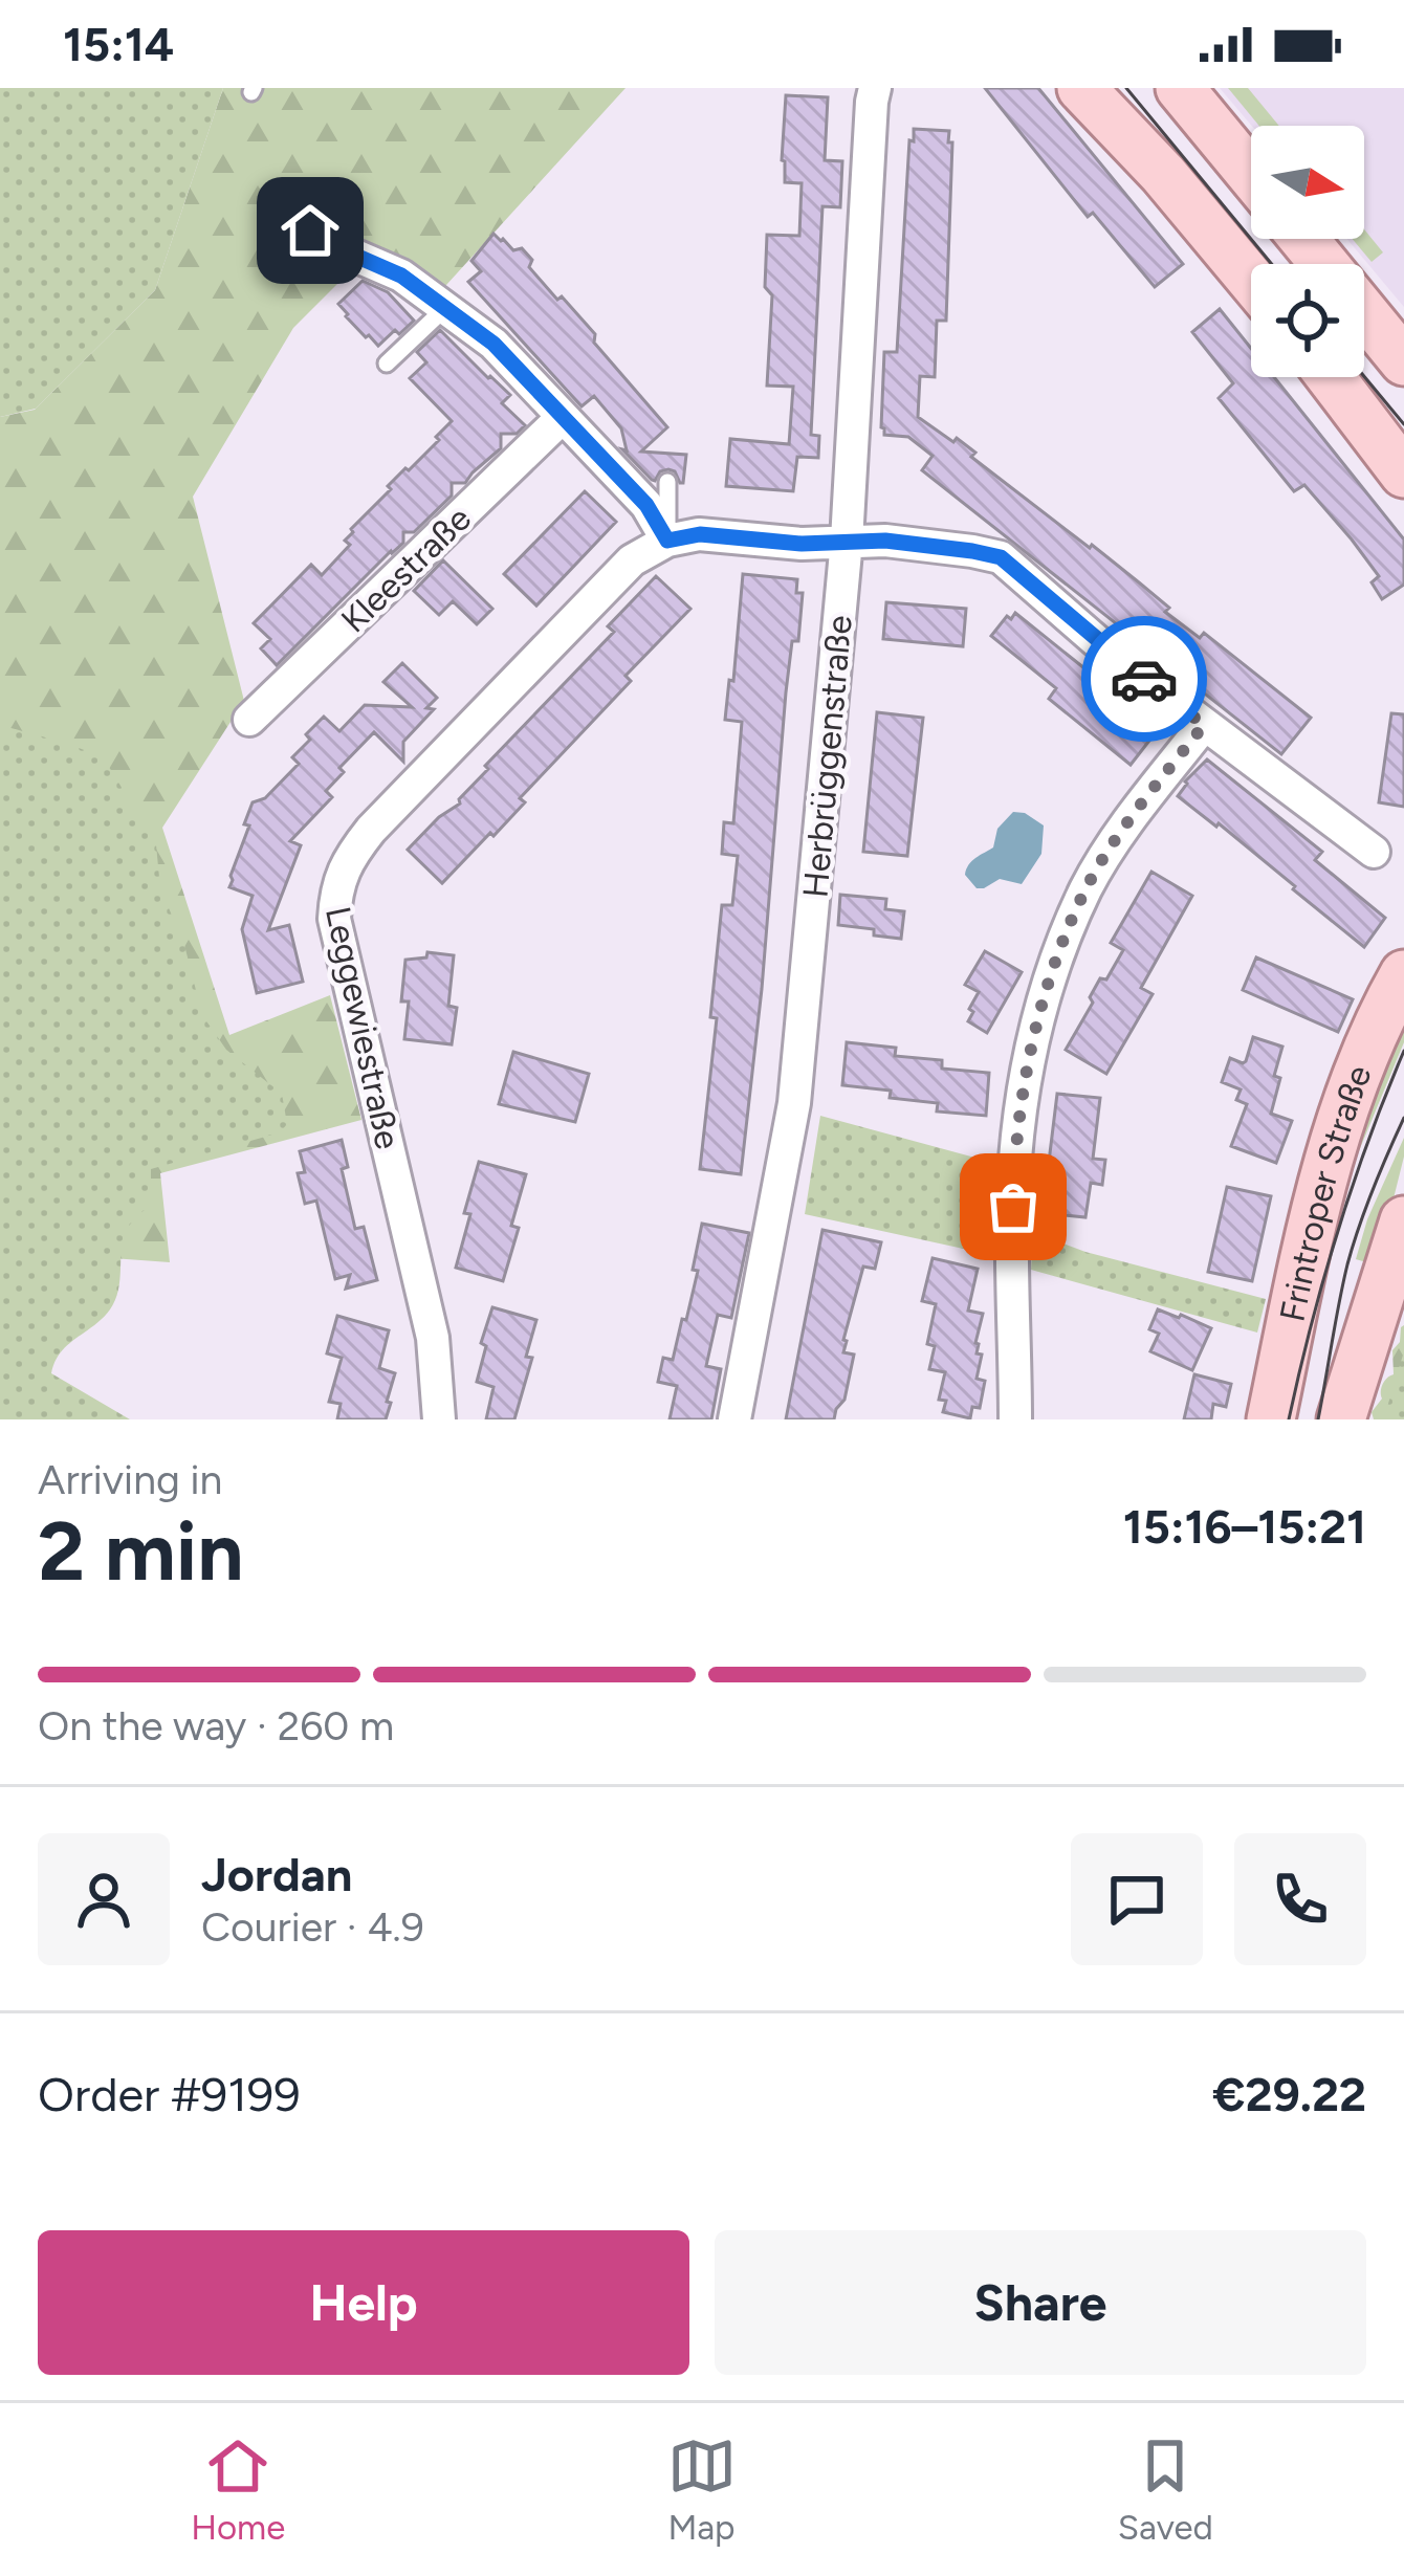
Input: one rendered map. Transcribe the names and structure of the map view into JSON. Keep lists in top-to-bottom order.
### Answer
{
  "streets": {
    "main road": ["Frintroper Straße"],
    "street": ["Kleestraße", "Herbrüggenstraße", "Leggewiestraße"]
  },
  "north": "right",
  "page": {
    "status": "15:14",
    "heading": ["2 min", "Arriving in", "15:16–15:21"],
    "panel": [
      "Jordan",
      "Courier · 4.9",
      "Order #9199",
      "€29.22"
    ],
    "bar": "On the way · 260 m",
    "buttons": ["Help", "Share"],
    "tabs": ["Home", "Map", "Saved"]
  }
}
